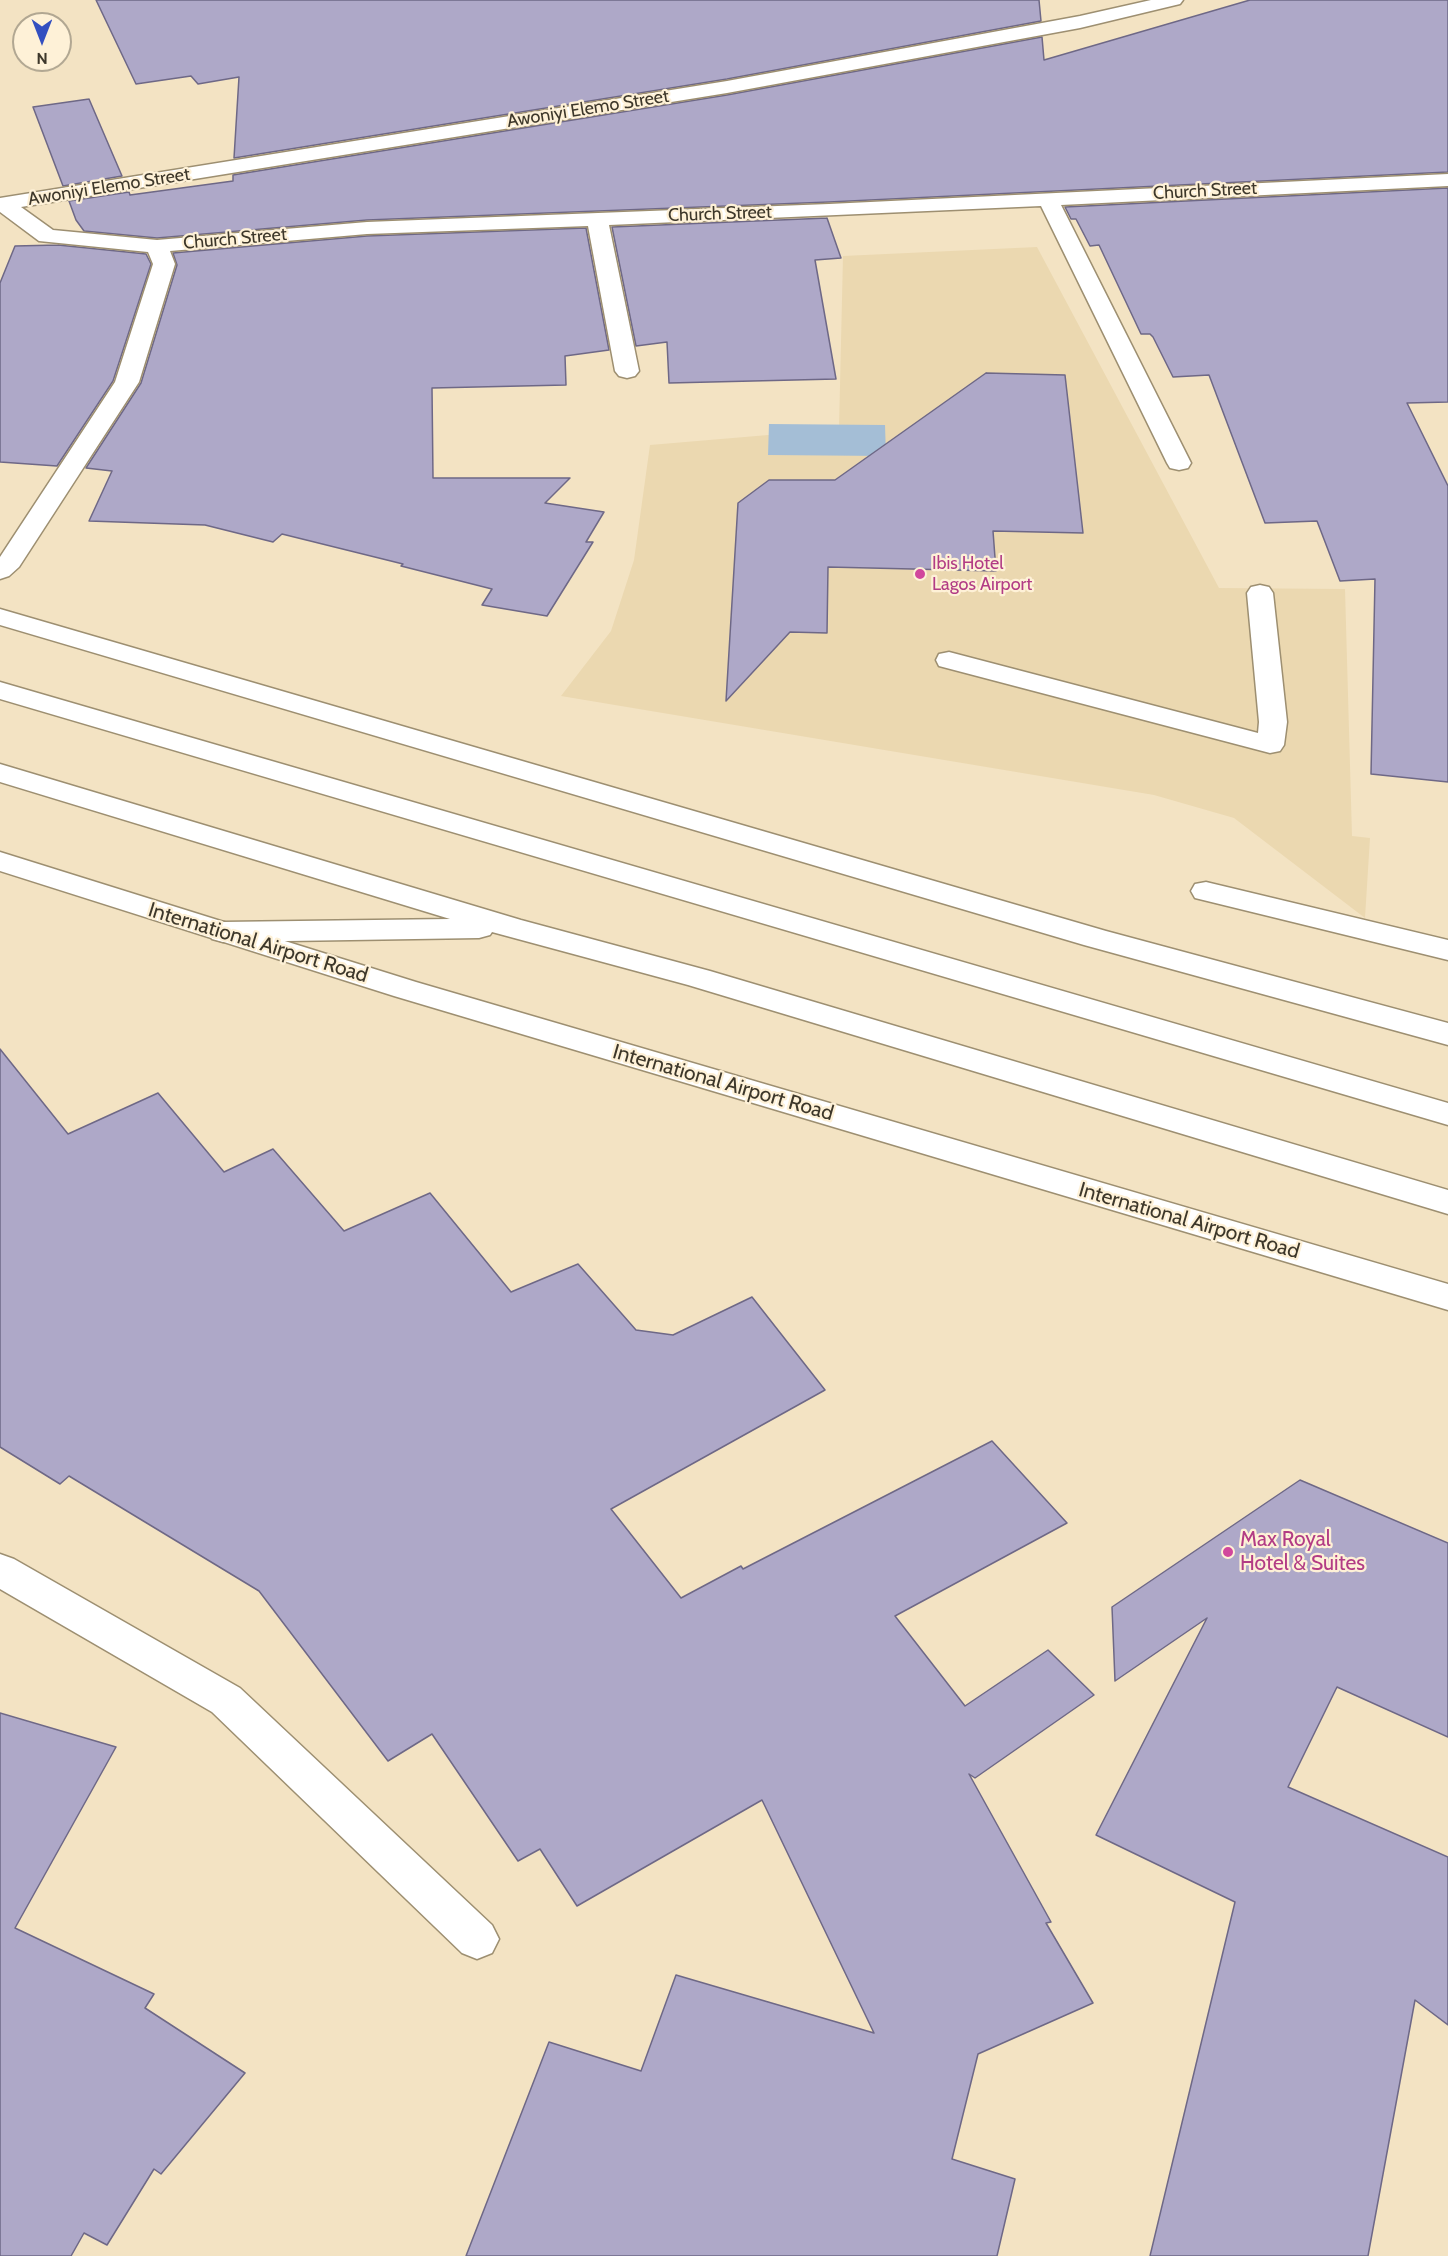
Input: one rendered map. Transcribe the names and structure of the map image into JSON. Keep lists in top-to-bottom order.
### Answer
{
  "streets": {
    "main road": ["Awoniyi Elemo Street", "Church Street", "International Airport Road"]
  },
  "crossings": [
    ["Awoniyi Elemo Street", "Church Street"]
  ],
  "places": ["Ibis Hotel Lagos Airport", "Max Royal Hotel & Suites"],
  "north": "bottom"
}
